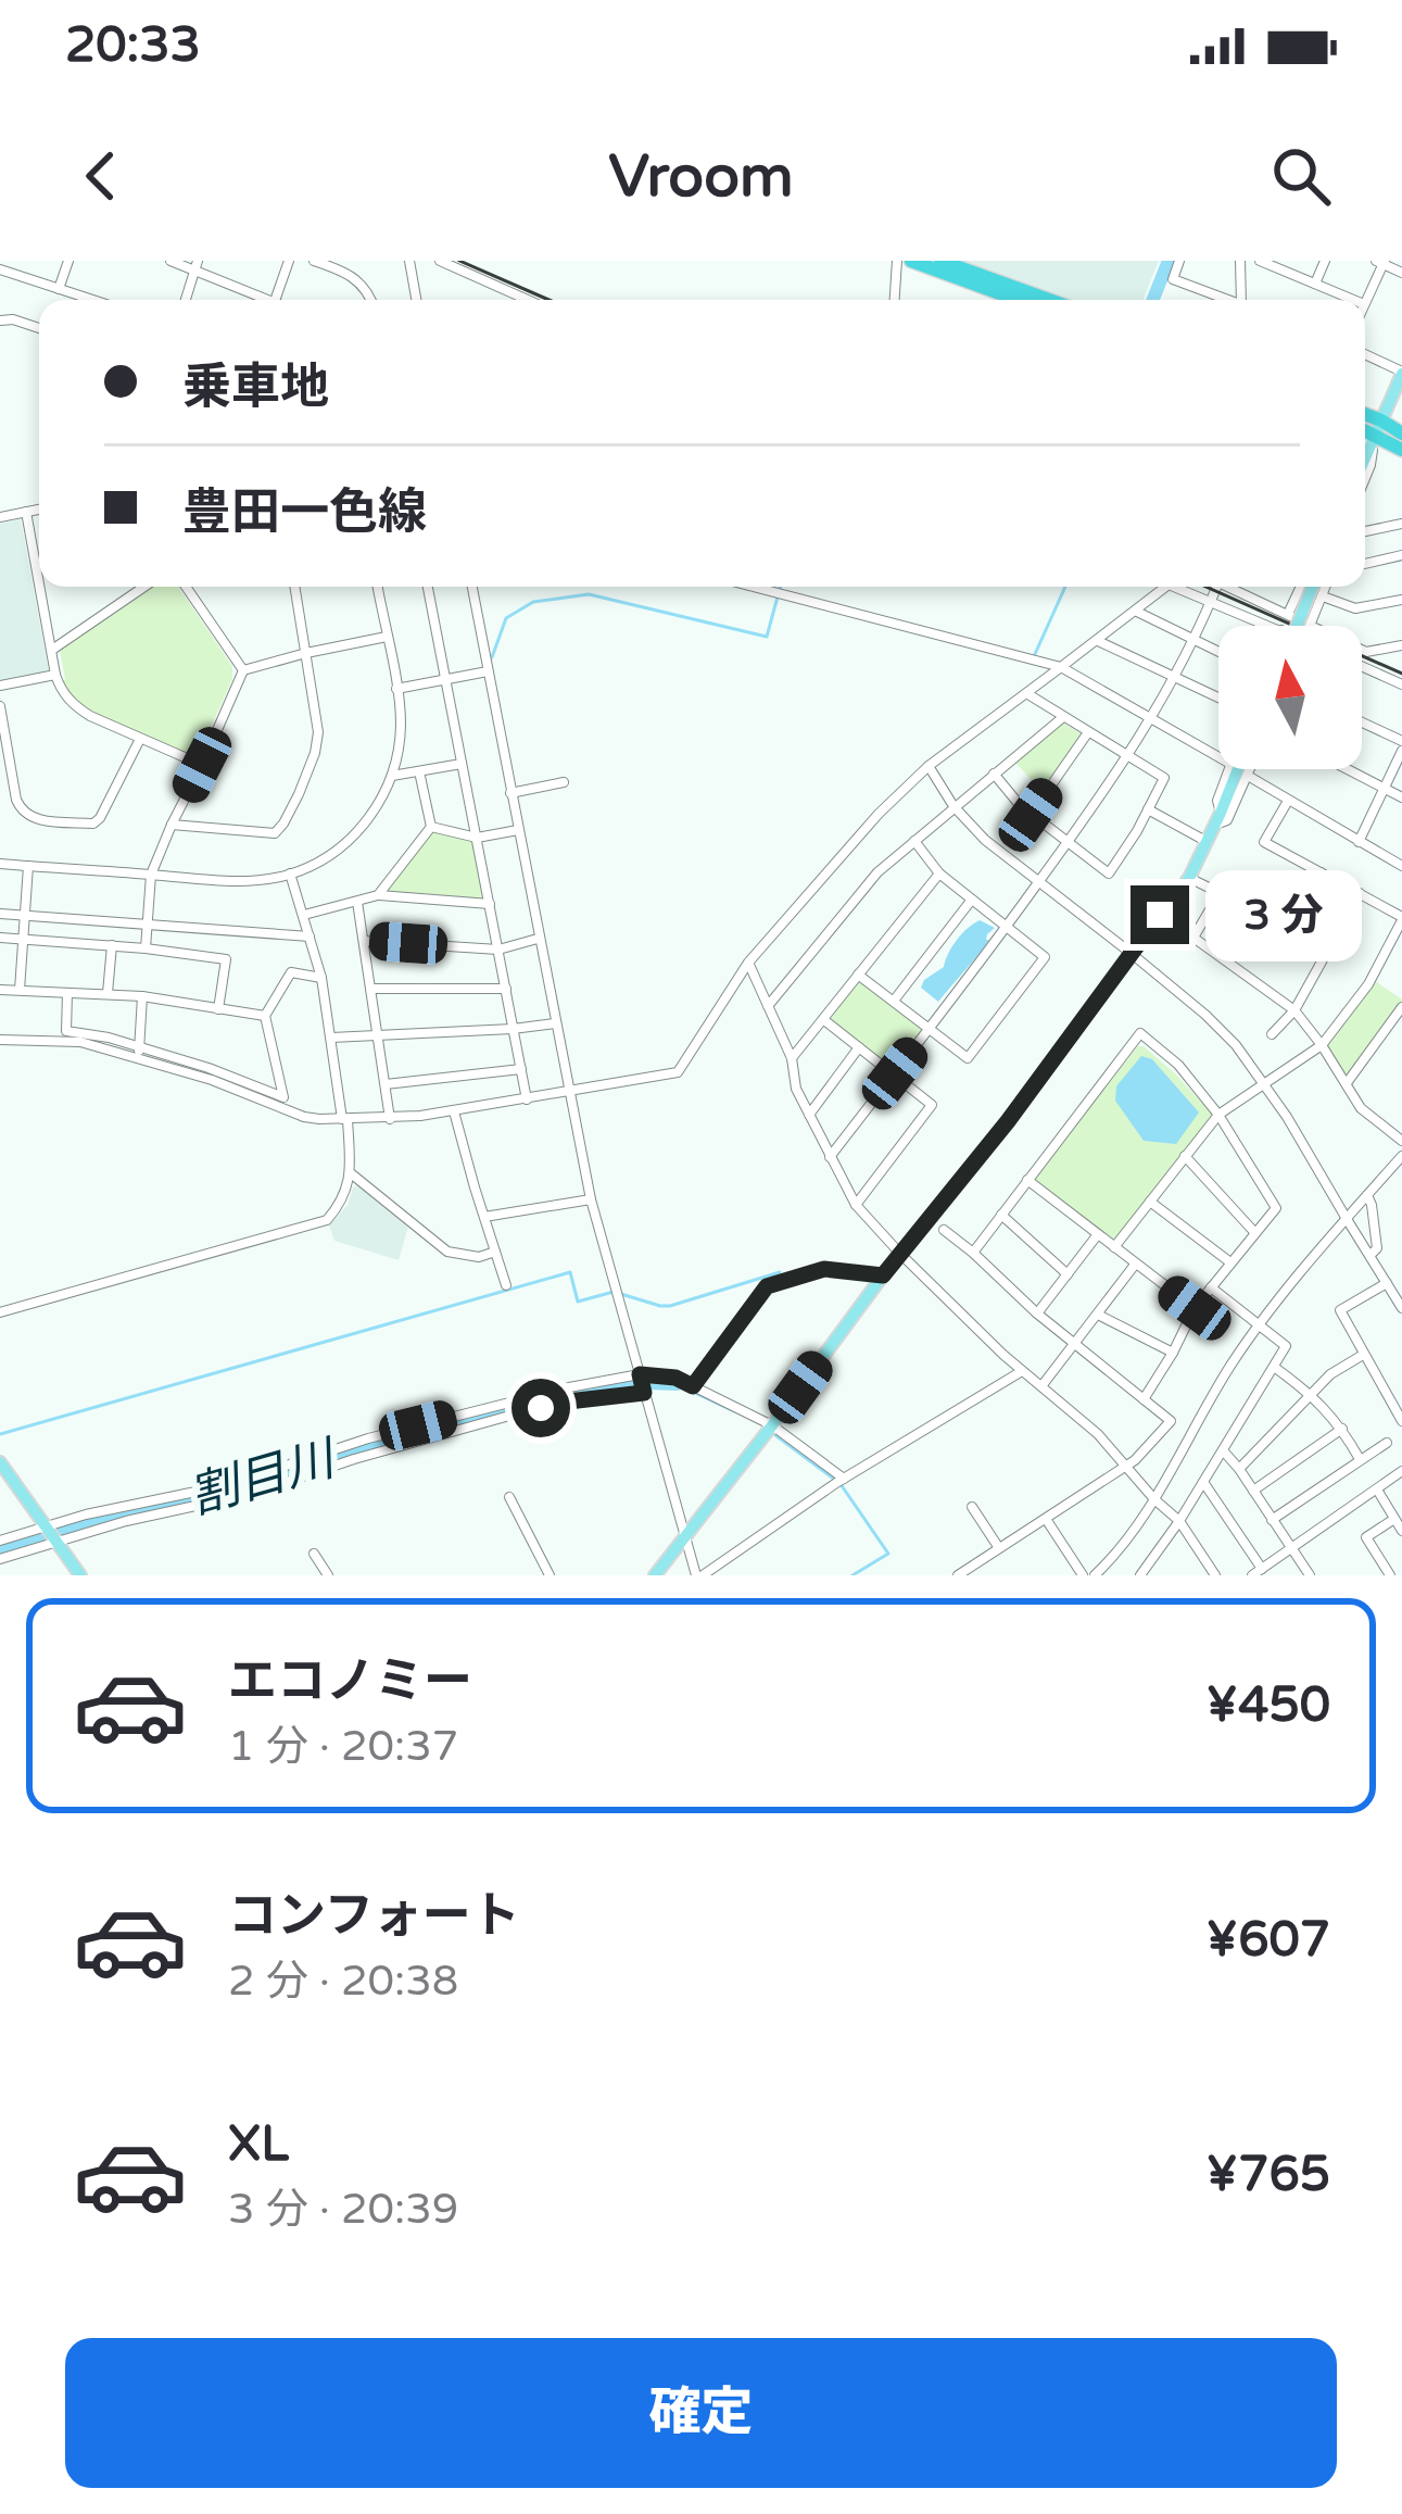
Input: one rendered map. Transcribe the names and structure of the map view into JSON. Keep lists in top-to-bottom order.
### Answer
{
  "water": ["割目川"],
  "north": "top",
  "page": {
    "status": "20:33",
    "header": "Vroom",
    "banner": ["乗車地", "豊田一色線"],
    "bubble": "3 分",
    "list": [
      {
        "name": "エコノミー",
        "note": "1 分 · 20:37",
        "value": "¥450"
      },
      {
        "name": "コンフォート",
        "note": "2 分 · 20:38",
        "value": "¥607"
      },
      {
        "name": "XL",
        "note": "3 分 · 20:39",
        "value": "¥765"
      }
    ],
    "buttons": "確定"
  }
}
